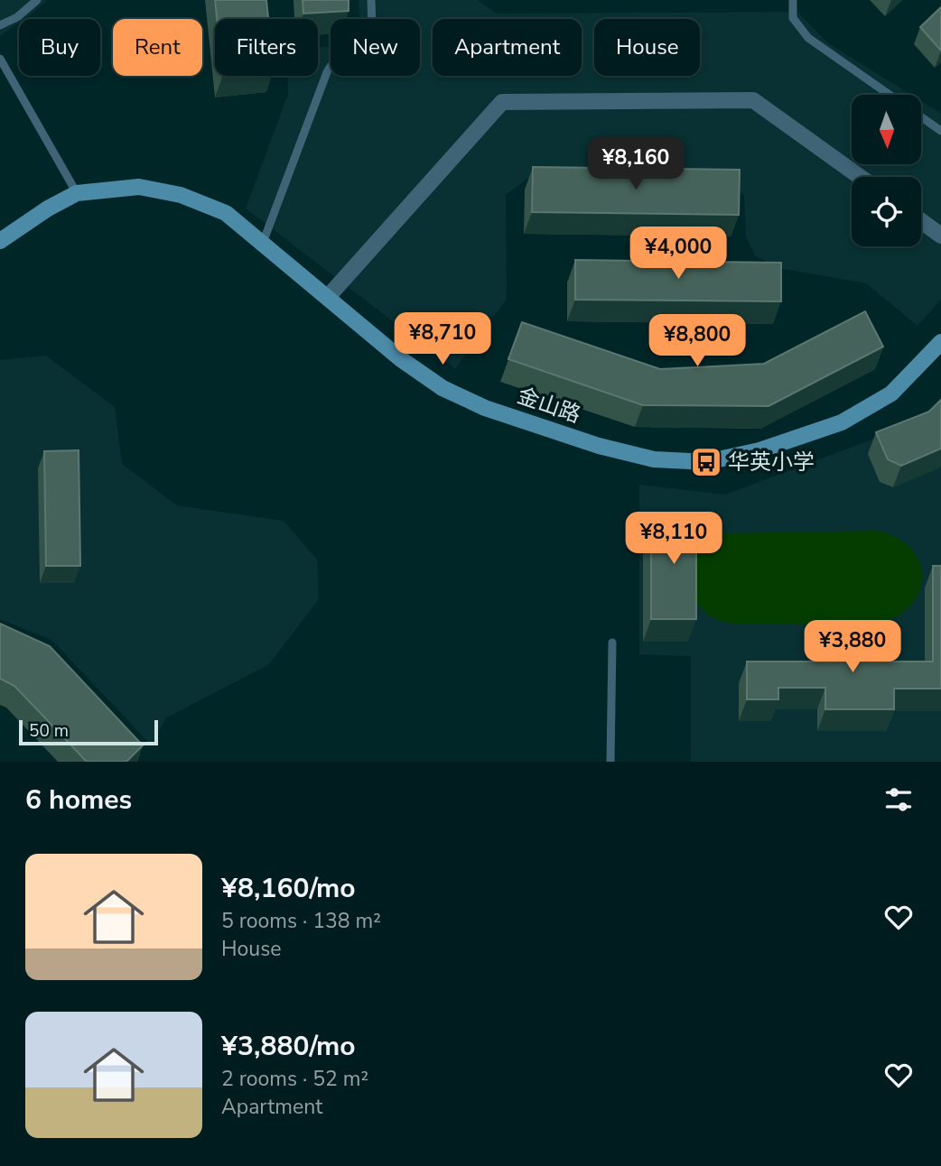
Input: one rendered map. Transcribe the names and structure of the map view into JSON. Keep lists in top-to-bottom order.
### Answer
{
  "streets": {
    "street": ["金山路"]
  },
  "places": {
    "bus stop": ["华英小学"]
  },
  "scale_bar": "50 m",
  "north": "bottom",
  "page": {
    "chip": [
      "Buy",
      "Rent",
      "Filters",
      "New",
      "Apartment",
      "House"
    ],
    "price": [
      "¥8,160",
      "¥4,000",
      "¥8,710",
      "¥8,800",
      "¥8,110",
      "¥3,880"
    ],
    "scale": "50 m",
    "heading": "6 homes",
    "list": [
      {
        "name": "¥8,160/mo",
        "note": "5 rooms · 138 m² · House"
      },
      {
        "name": "¥3,880/mo",
        "note": "2 rooms · 52 m² · Apartment"
      }
    ]
  }
}
